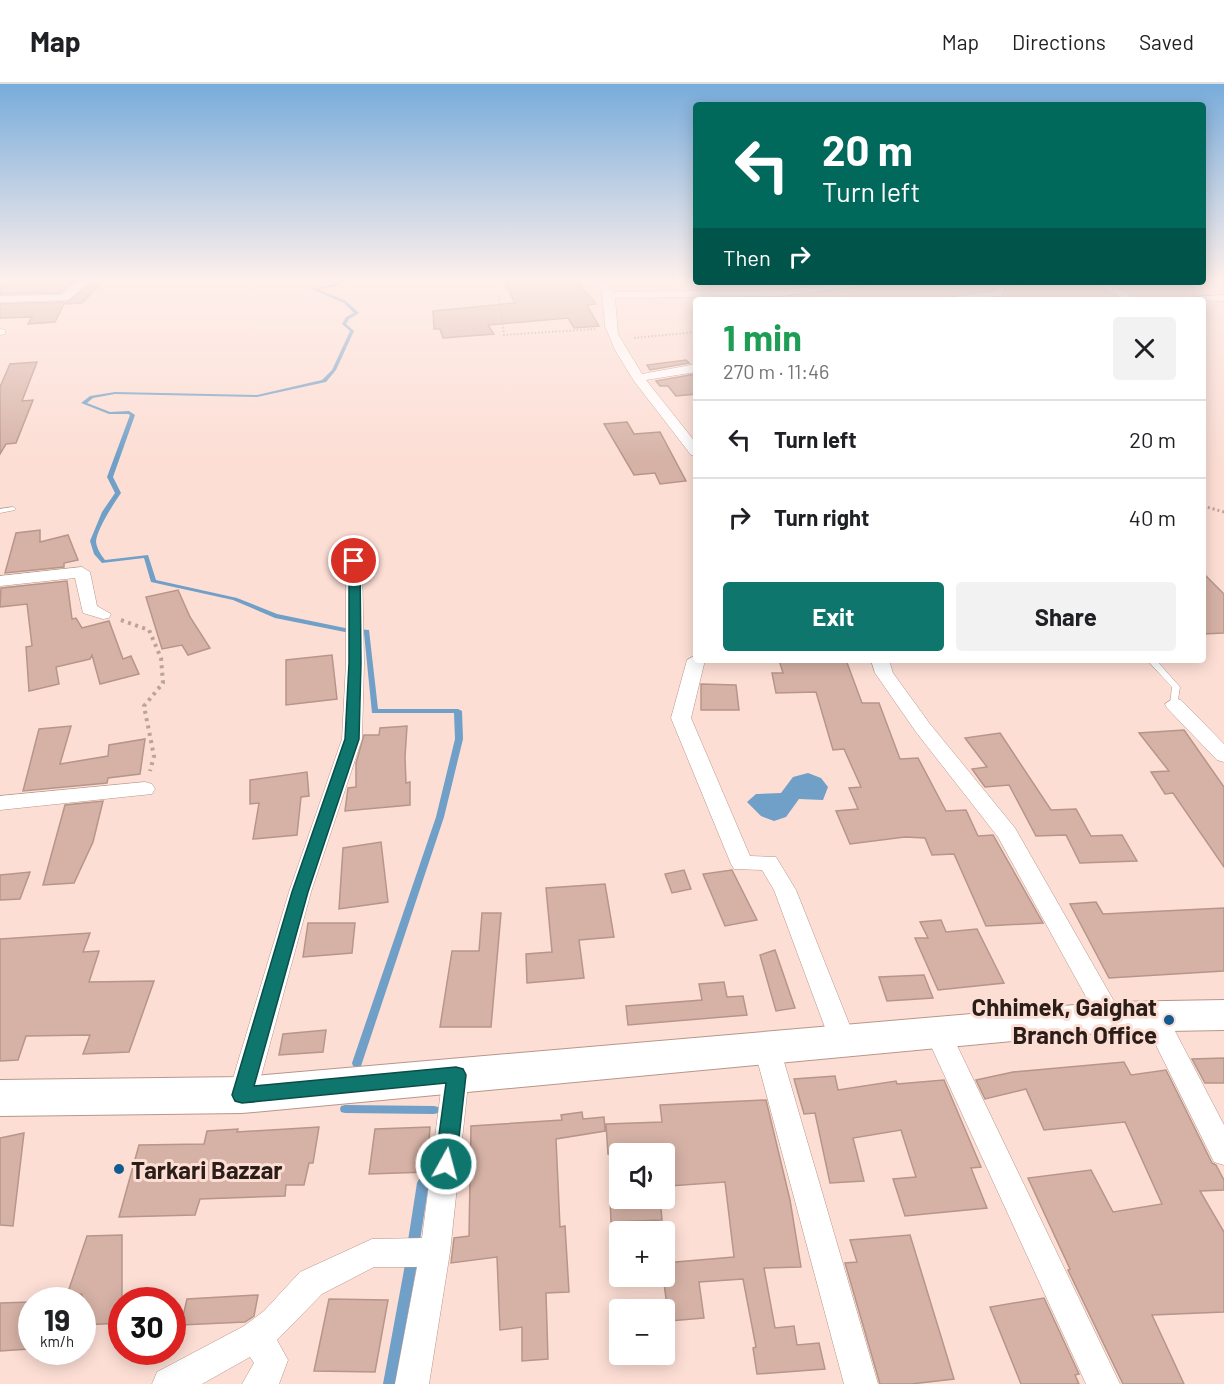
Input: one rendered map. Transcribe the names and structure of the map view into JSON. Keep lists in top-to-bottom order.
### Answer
{
  "places": ["Chhimek, Gaighat Branch Office", "Tarkari Bazzar"],
  "page": {
    "header": "Map",
    "nav": ["Map", "Directions", "Saved"],
    "turn": ["20 m", "Turn left"],
    "then": "Then",
    "heading": ["1 min", "270 m · 11:46"],
    "list": [
      {
        "name": "Turn left",
        "value": "20 m"
      },
      {
        "name": "Turn right",
        "value": "40 m"
      }
    ],
    "buttons": ["Exit", "Share"],
    "map_buttons": ["+", "−"],
    "speed": "19 km/h",
    "limit": "30"
  }
}
